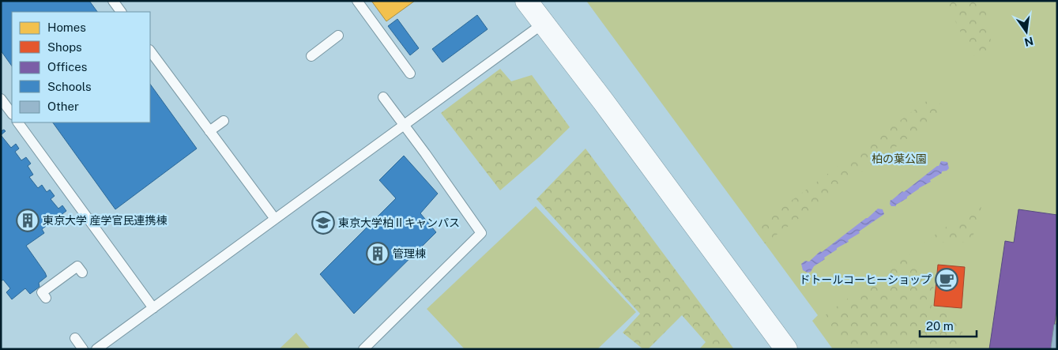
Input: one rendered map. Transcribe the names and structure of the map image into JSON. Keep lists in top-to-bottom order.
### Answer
{
  "parks": ["柏の葉公園"],
  "places": {
    "building": ["東京大学 産学官民連携棟", "管理棟"],
    "school or university": ["東京大学柏Ⅱキャンパス"],
    "cafe": ["ドトールコーヒーショップ"]
  },
  "legend": [
    "Homes",
    "Shops",
    "Offices",
    "Schools",
    "Other"
  ],
  "scale_bar": "20 m",
  "north": "bottom"
}
